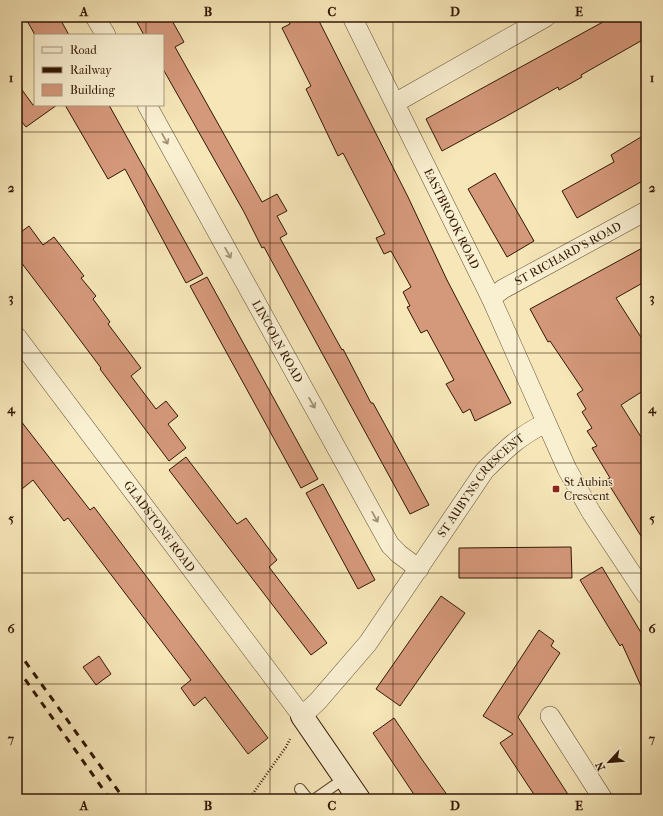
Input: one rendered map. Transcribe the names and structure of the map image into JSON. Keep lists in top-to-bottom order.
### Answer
{
  "streets": {
    "street": [
      "EASTBROOK ROAD",
      "ST RICHARD'S ROAD",
      "LINCOLN ROAD",
      "ST AUBYNS CRESCENT",
      "GLADSTONE ROAD"
    ]
  },
  "crossings": [
    ["EASTBROOK ROAD", "ST RICHARD'S ROAD"],
    ["EASTBROOK ROAD", "ST AUBYNS CRESCENT"],
    ["LINCOLN ROAD", "ST AUBYNS CRESCENT"],
    ["ST AUBYNS CRESCENT", "GLADSTONE ROAD"]
  ],
  "one_way": ["LINCOLN ROAD"],
  "places": {
    "transit": ["St Aubins Crescent"]
  },
  "legend": ["Road", "Railway", "Building"],
  "north": "bottom left",
  "grid": {
    "columns": [
      "A",
      "B",
      "C",
      "D",
      "E"
    ],
    "rows": [
      "1",
      "2",
      "3",
      "4",
      "5",
      "6",
      "7"
    ]
  }
}
